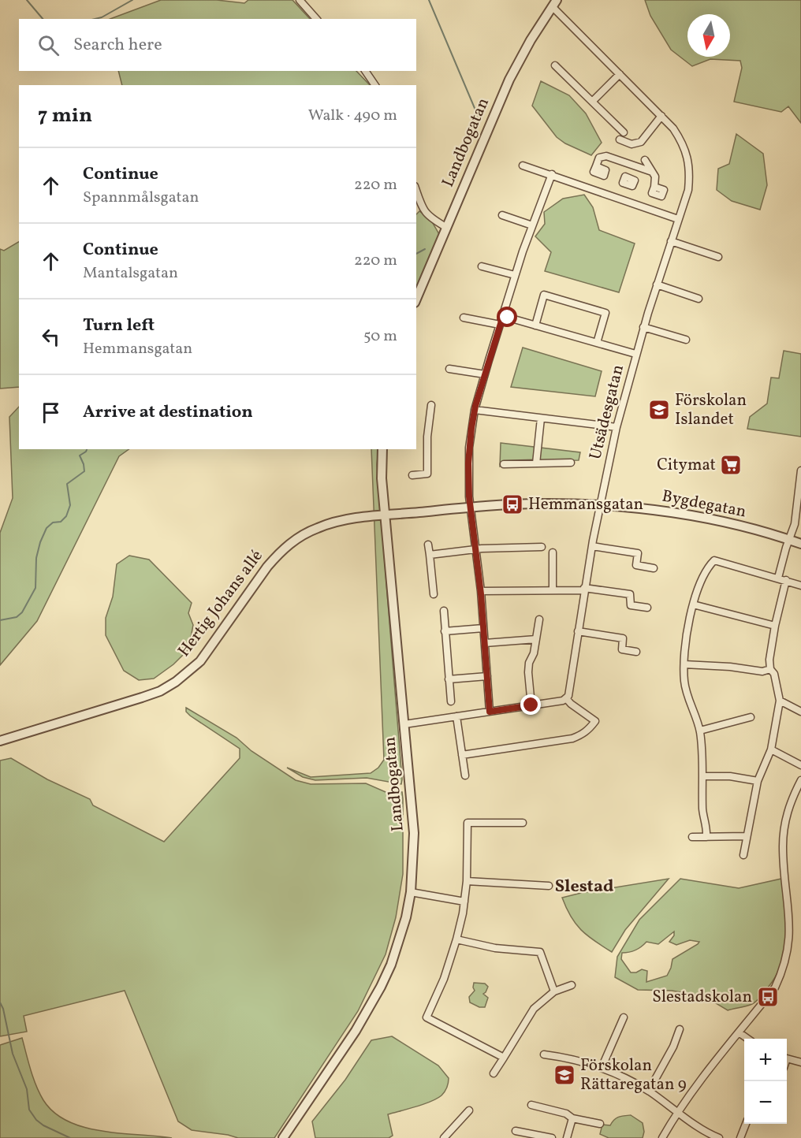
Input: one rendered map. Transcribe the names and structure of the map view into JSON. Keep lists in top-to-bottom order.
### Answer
{
  "streets": {
    "street": [
      "Landbogatan",
      "Utsädesgatan",
      "Bygdegatan",
      "Hertig Johans allé"
    ]
  },
  "crossings": [
    ["Landbogatan", "Utsädesgatan"],
    ["Landbogatan", "Bygdegatan"],
    ["Landbogatan", "Hertig Johans allé"],
    ["Utsädesgatan", "Bygdegatan"],
    ["Bygdegatan", "Hertig Johans allé"]
  ],
  "districts": ["Slestad"],
  "places": {
    "school or university": ["Förskolan Islandet", "Förskolan Rättaregatan 9"],
    "supermarket": ["Citymat"],
    "bus stop": ["Hemmansgatan", "Slestadskolan"]
  },
  "north": "bottom",
  "page": {
    "search": "Search here",
    "heading": ["7 min", "Walk · 490 m"],
    "list": [
      ["Continue", "Spannmålsgatan", "220 m"],
      ["Continue", "Mantalsgatan", "220 m"],
      ["Turn left", "Hemmansgatan", "50 m"],
      "Arrive at destination"
    ],
    "map_buttons": ["+", "−"]
  }
}
